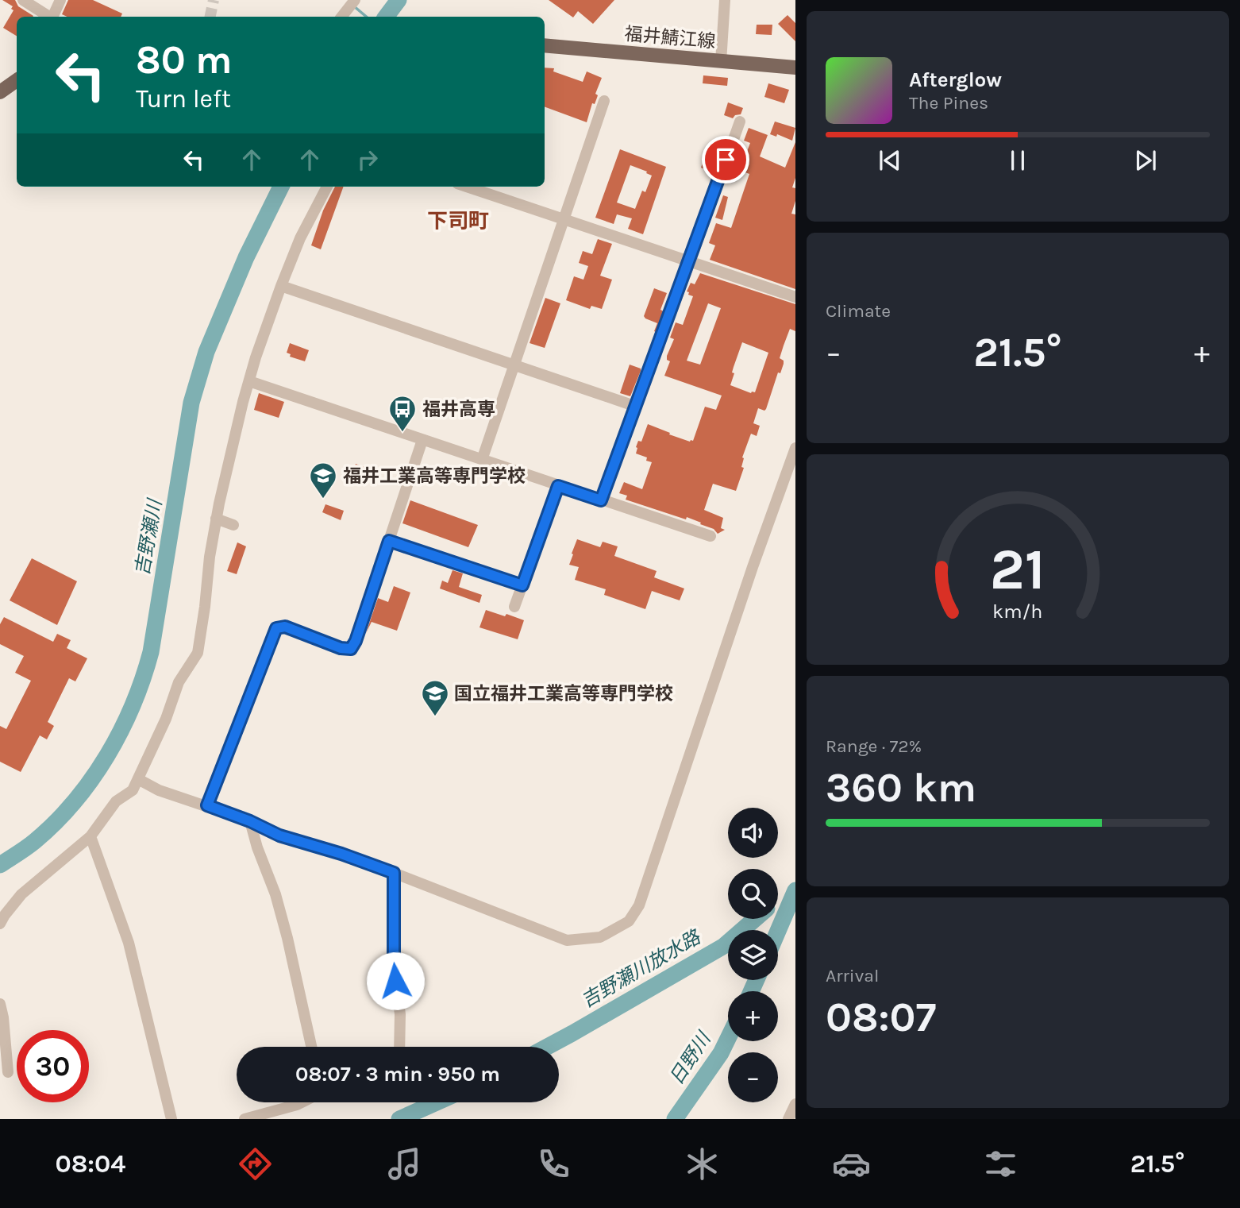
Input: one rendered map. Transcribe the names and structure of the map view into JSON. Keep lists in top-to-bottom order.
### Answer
{
  "streets": {
    "main road": ["福井鯖江線"]
  },
  "districts": ["下司町"],
  "water": ["吉野瀬川", "吉野瀬川放水路", "日野川"],
  "places": {
    "bus stop": ["福井高専"],
    "school or university": ["福井工業高等専門学校", "国立福井工業高等専門学校"]
  },
  "page": {
    "turn": ["80 m", "Turn left"],
    "song": ["Afterglow", "The Pines"],
    "tile": [
      "Climate",
      ["Range · 72%", "360 km"],
      ["Arrival", "08:07"]
    ],
    "heat": ["−", "21.5°", "+"],
    "map_buttons": ["+", "−"],
    "limit": "30",
    "trip": "08:07 · 3 min · 950 m",
    "tabs": ["08:04", "21.5°"],
    "gauge": ["21", "km/h"]
  }
}
